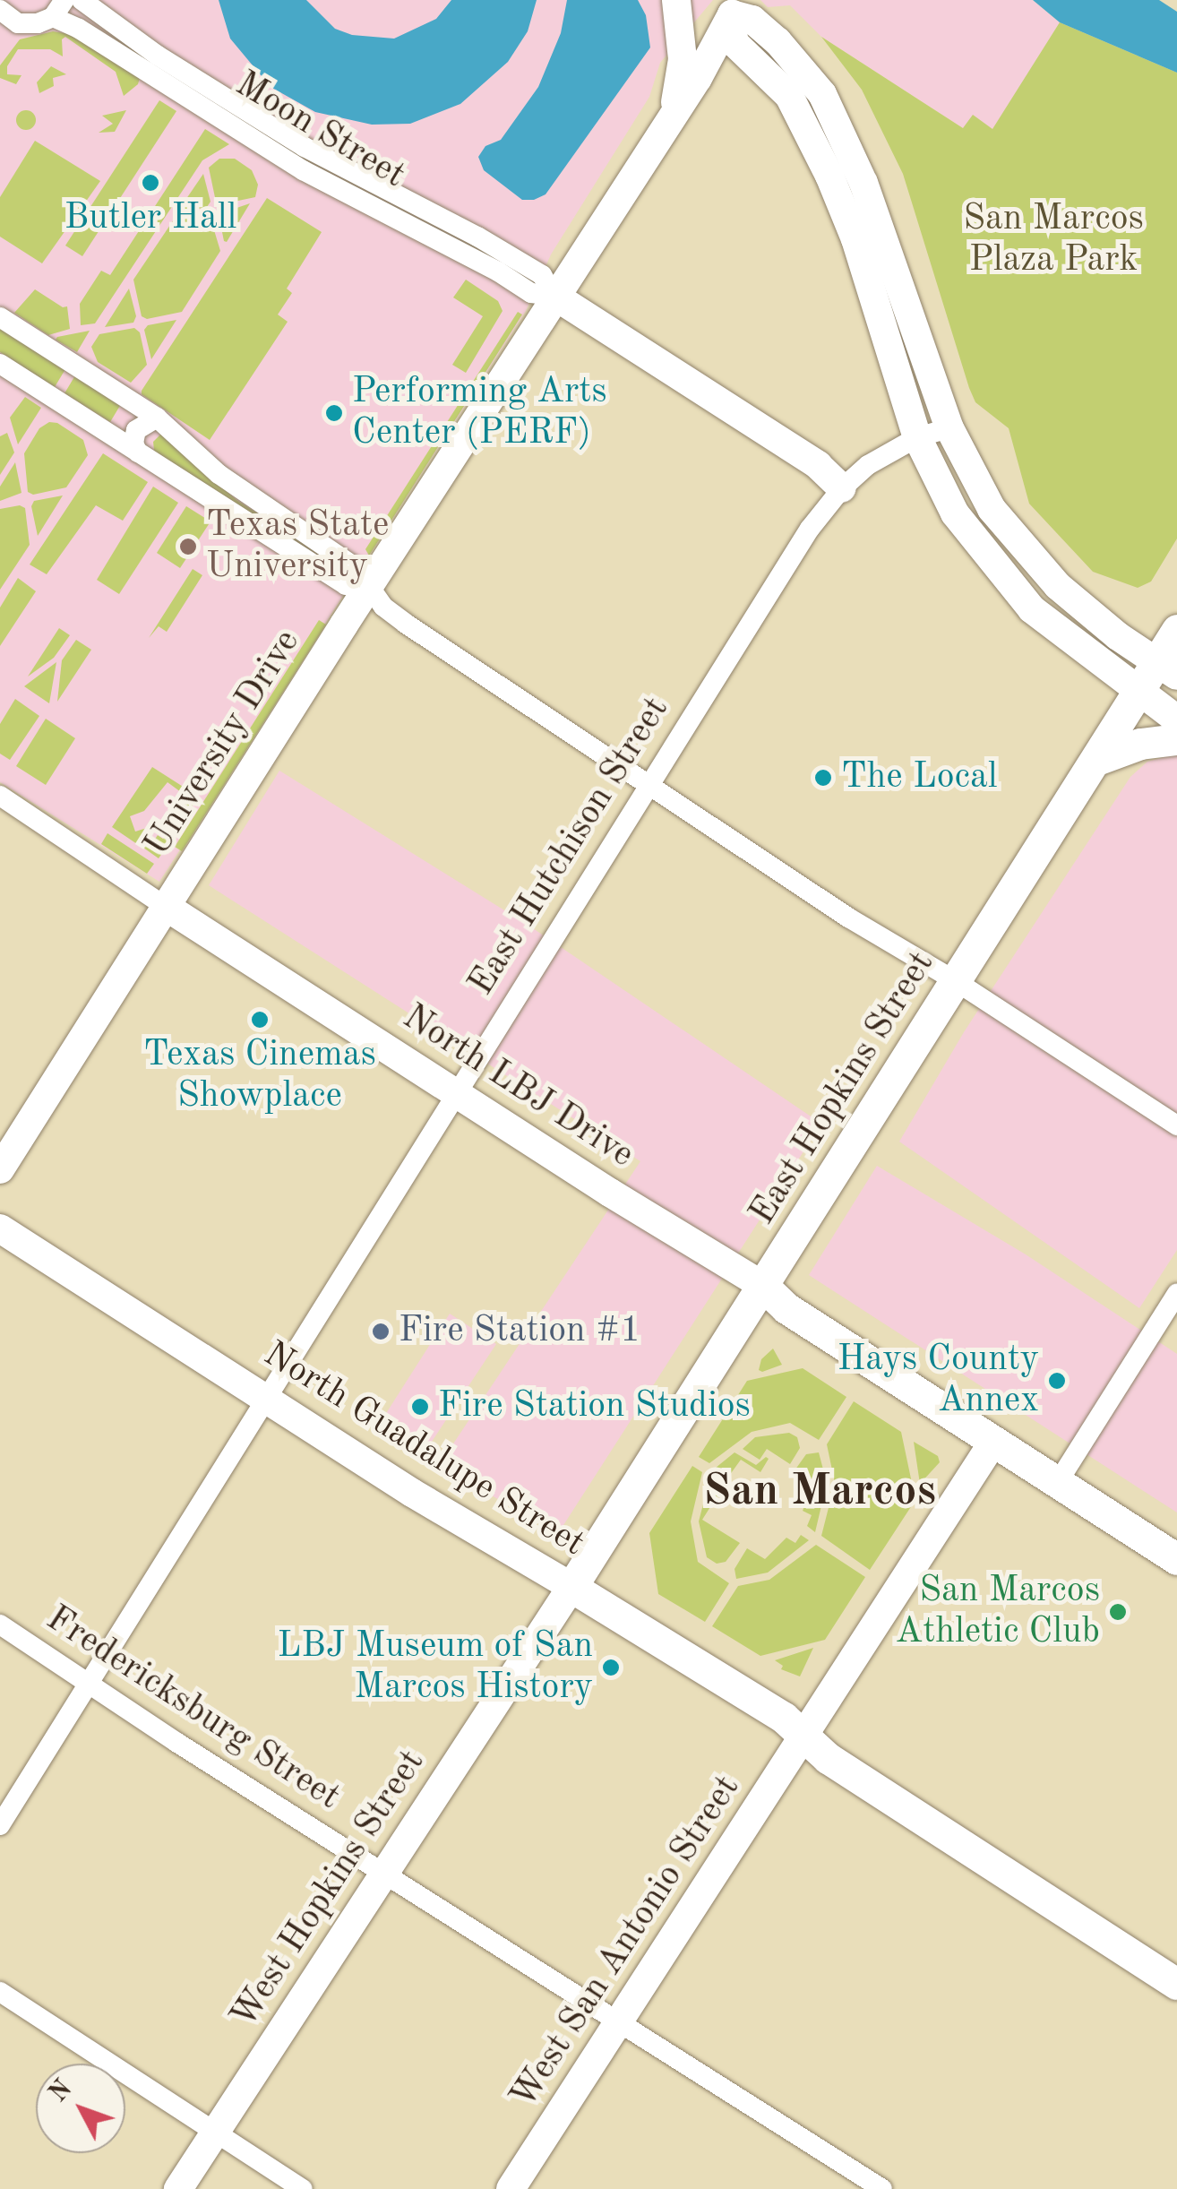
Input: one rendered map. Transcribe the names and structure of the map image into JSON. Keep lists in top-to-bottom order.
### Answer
{
  "streets": {
    "main road": [
      "Moon Street",
      "University Drive",
      "North LBJ Drive",
      "East Hopkins Street",
      "North Guadalupe Street",
      "West Hopkins Street",
      "West San Antonio Street"
    ],
    "street": ["East Hutchison Street", "Fredericksburg Street"]
  },
  "crossings": [
    ["Moon Street", "University Drive"],
    ["Moon Street", "East Hutchison Street"],
    ["University Drive", "North LBJ Drive"],
    ["East Hutchison Street", "North LBJ Drive"],
    ["East Hutchison Street", "North Guadalupe Street"],
    ["East Hutchison Street", "Fredericksburg Street"],
    ["North LBJ Drive", "East Hopkins Street"],
    ["North LBJ Drive", "West San Antonio Street"],
    ["East Hopkins Street", "North Guadalupe Street"],
    ["East Hopkins Street", "West Hopkins Street"],
    ["North Guadalupe Street", "West Hopkins Street"],
    ["North Guadalupe Street", "West San Antonio Street"],
    ["Fredericksburg Street", "West Hopkins Street"],
    ["Fredericksburg Street", "West San Antonio Street"]
  ],
  "districts": ["San Marcos"],
  "parks": ["San Marcos Plaza Park"],
  "places": [
    "Butler Hall",
    "Performing Arts Center (PERF)",
    "Texas State University",
    "The Local",
    "Texas Cinemas Showplace",
    "Fire Station #1",
    "Hays County Annex",
    "Fire Station Studios",
    "San Marcos Athletic Club",
    "LBJ Museum of San Marcos History"
  ],
  "north": "top left"
}
